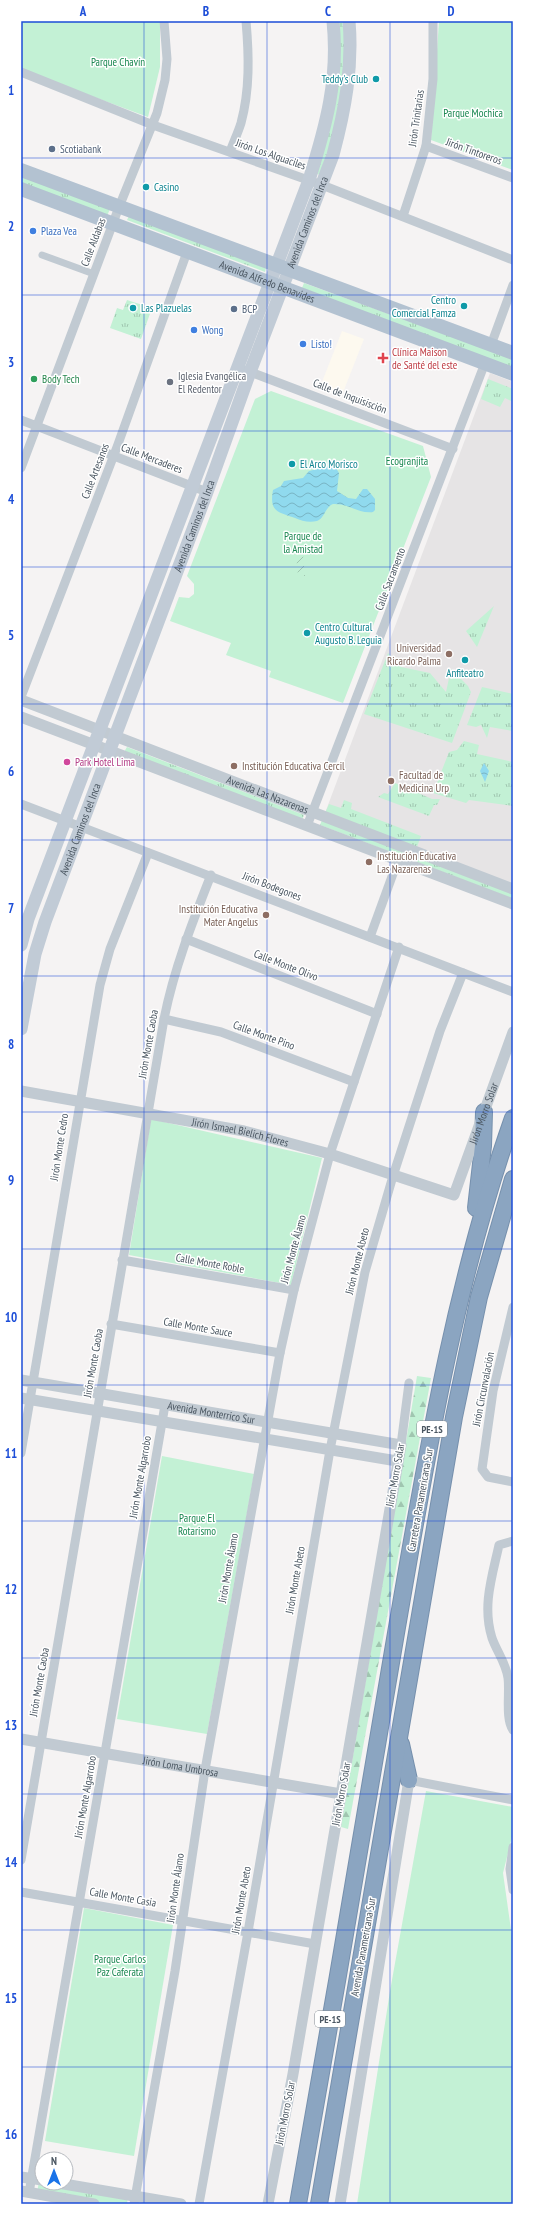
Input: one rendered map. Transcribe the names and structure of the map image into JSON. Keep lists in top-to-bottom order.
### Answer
{
  "streets": {
    "highway": ["PE-1S", "Carretera Panamericana Sur", "Avenida Panamericana Sur"],
    "main road": ["Avenida Caminos del Inca", "Avenida Alfredo Benavides"],
    "street": [
      "Jirón Trinitarias",
      "Jirón Tintoreros",
      "Jirón Los Alguaciles",
      "Calle Aldabas",
      "Calle de Inquisisción",
      "Calle Mercaderes",
      "Calle Artesanos",
      "Calle Sacramento",
      "Avenida Las Nazarenas",
      "Jirón Bodegones",
      "Calle Monte Olivo",
      "Calle Monte Pino",
      "Jirón Monte Caoba",
      "Jirón Morro Solar",
      "Jirón Ismael Bielich Flores",
      "Jirón Monte Cedro",
      "Jirón Monte Álamo",
      "Jirón Monte Abeto",
      "Calle Monte Roble",
      "Calle Monte Sauce",
      "Jirón Circunvalación",
      "Avenida Monterrico Sur",
      "Jirón Monte Algarrobo",
      "Jirón Loma Umbrosa",
      "Calle Monte Casia"
    ]
  },
  "crossings": [
    ["Jirón Trinitarias", "Jirón Tintoreros"],
    ["Jirón Trinitarias", "Jirón Los Alguaciles"],
    ["Jirón Los Alguaciles", "Avenida Caminos del Inca"],
    ["Jirón Los Alguaciles", "Calle Aldabas"],
    ["Avenida Caminos del Inca", "Avenida Alfredo Benavides"],
    ["Avenida Caminos del Inca", "Calle de Inquisisción"],
    ["Avenida Caminos del Inca", "Calle Mercaderes"],
    ["Avenida Caminos del Inca", "Avenida Las Nazarenas"],
    ["Avenida Caminos del Inca", "Jirón Bodegones"],
    ["Calle Aldabas", "Avenida Alfredo Benavides"],
    ["Calle Aldabas", "Calle Mercaderes"],
    ["Avenida Alfredo Benavides", "Calle Artesanos"],
    ["Avenida Alfredo Benavides", "Calle Sacramento"],
    ["Calle de Inquisisción", "Calle Sacramento"],
    ["Calle Mercaderes", "Calle Artesanos"],
    ["Calle Sacramento", "Avenida Las Nazarenas"],
    ["Jirón Bodegones", "Jirón Monte Caoba"],
    ["Jirón Bodegones", "Jirón Monte Cedro"],
    ["Jirón Bodegones", "Jirón Monte Álamo"],
    ["Jirón Bodegones", "Jirón Monte Abeto"],
    ["Calle Monte Olivo", "Jirón Monte Caoba"],
    ["Calle Monte Olivo", "Jirón Monte Álamo"],
    ["Calle Monte Pino", "Jirón Monte Caoba"],
    ["Calle Monte Pino", "Jirón Monte Álamo"],
    ["Jirón Monte Caoba", "Jirón Ismael Bielich Flores"],
    ["Jirón Monte Caoba", "Calle Monte Roble"],
    ["Jirón Monte Caoba", "Calle Monte Sauce"],
    ["Jirón Monte Caoba", "Avenida Monterrico Sur"],
    ["Jirón Monte Caoba", "Jirón Loma Umbrosa"],
    ["Jirón Morro Solar", "Jirón Ismael Bielich Flores"],
    ["Jirón Morro Solar", "Avenida Monterrico Sur"],
    ["Jirón Morro Solar", "Jirón Loma Umbrosa"],
    ["Jirón Morro Solar", "Calle Monte Casia"],
    ["Jirón Ismael Bielich Flores", "Jirón Monte Cedro"],
    ["Jirón Ismael Bielich Flores", "Jirón Monte Álamo"],
    ["Jirón Ismael Bielich Flores", "Jirón Monte Abeto"],
    ["Jirón Monte Cedro", "Avenida Monterrico Sur"],
    ["Jirón Monte Álamo", "Calle Monte Roble"],
    ["Jirón Monte Álamo", "Calle Monte Sauce"],
    ["Jirón Monte Álamo", "Avenida Monterrico Sur"],
    ["Jirón Monte Álamo", "Jirón Loma Umbrosa"],
    ["Jirón Monte Álamo", "Calle Monte Casia"],
    ["Jirón Monte Abeto", "Avenida Monterrico Sur"],
    ["Jirón Monte Abeto", "Jirón Loma Umbrosa"],
    ["Jirón Monte Abeto", "Calle Monte Casia"],
    ["Avenida Monterrico Sur", "Jirón Monte Algarrobo"],
    ["Jirón Monte Algarrobo", "Jirón Loma Umbrosa"],
    ["Jirón Monte Algarrobo", "Calle Monte Casia"],
    ["Carretera Panamericana Sur", "Avenida Panamericana Sur"]
  ],
  "parks": [
    "Parque Chavín",
    "Parque Mochica",
    "Ecogranjita",
    "Parque de la Amistad",
    "Parque El Rotarismo",
    "Parque Carlos Paz Caferata"
  ],
  "places": {
    "other": [
      "Teddy's Club",
      "Scotiabank",
      "Casino",
      "Plaza Vea",
      "Centro Comercial Famza",
      "Las Plazuelas",
      "BCP",
      "Wong",
      "Listo!",
      "Body Tech",
      "Iglesia Evangélica El Redentor",
      "El Arco Morisco",
      "Centro Cultural Augusto B. Leguia",
      "Universidad Ricardo Palma",
      "Anfiteatro",
      "Park Hotel Lima",
      "Institución Educativa Cercil",
      "Facultad de Medicina Urp",
      "Institución Educativa Las Nazarenas",
      "Institución Educativa Mater Angelus"
    ],
    "health": ["Clínica Maison de Santé del este"]
  },
  "north": "top",
  "grid": {
    "columns": [
      "A",
      "B",
      "C",
      "D"
    ],
    "rows": [
      "1",
      "2",
      "3",
      "4",
      "5",
      "6",
      "7",
      "8",
      "9",
      "10",
      "11",
      "12",
      "13",
      "14",
      "15",
      "16"
    ]
  }
}
